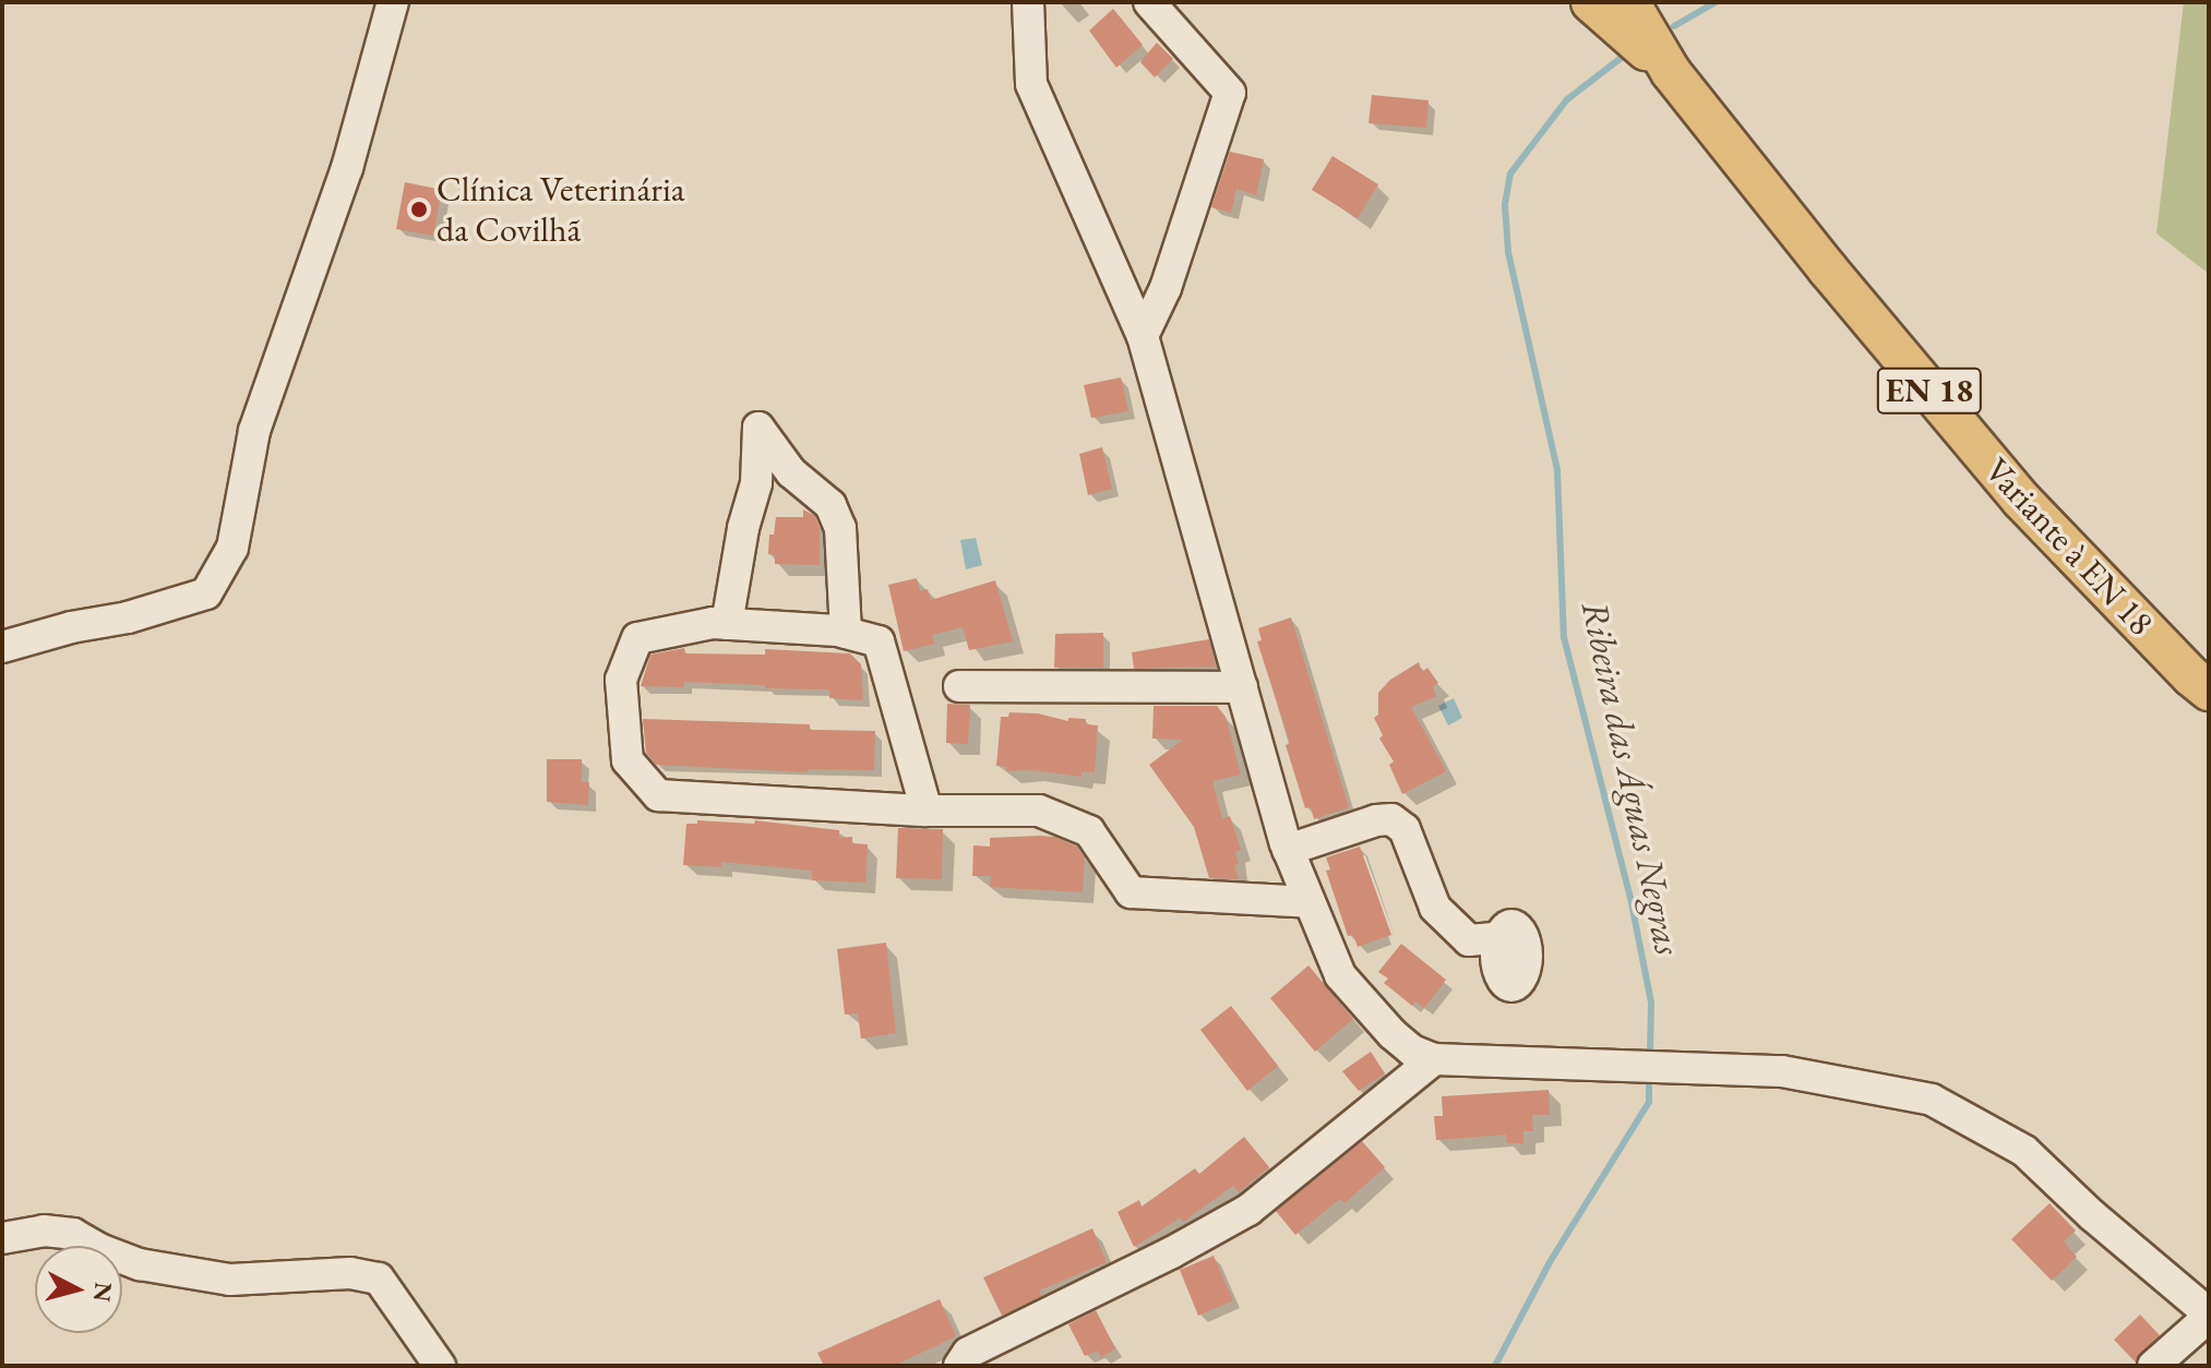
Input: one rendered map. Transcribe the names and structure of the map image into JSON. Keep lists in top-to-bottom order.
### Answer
{
  "streets": {
    "main road": ["EN 18", "Variante à EN 18"]
  },
  "water": ["Ribeira das Águas Negras"],
  "places": ["Clínica Veterinária da Covilhã"],
  "north": "right"
}
